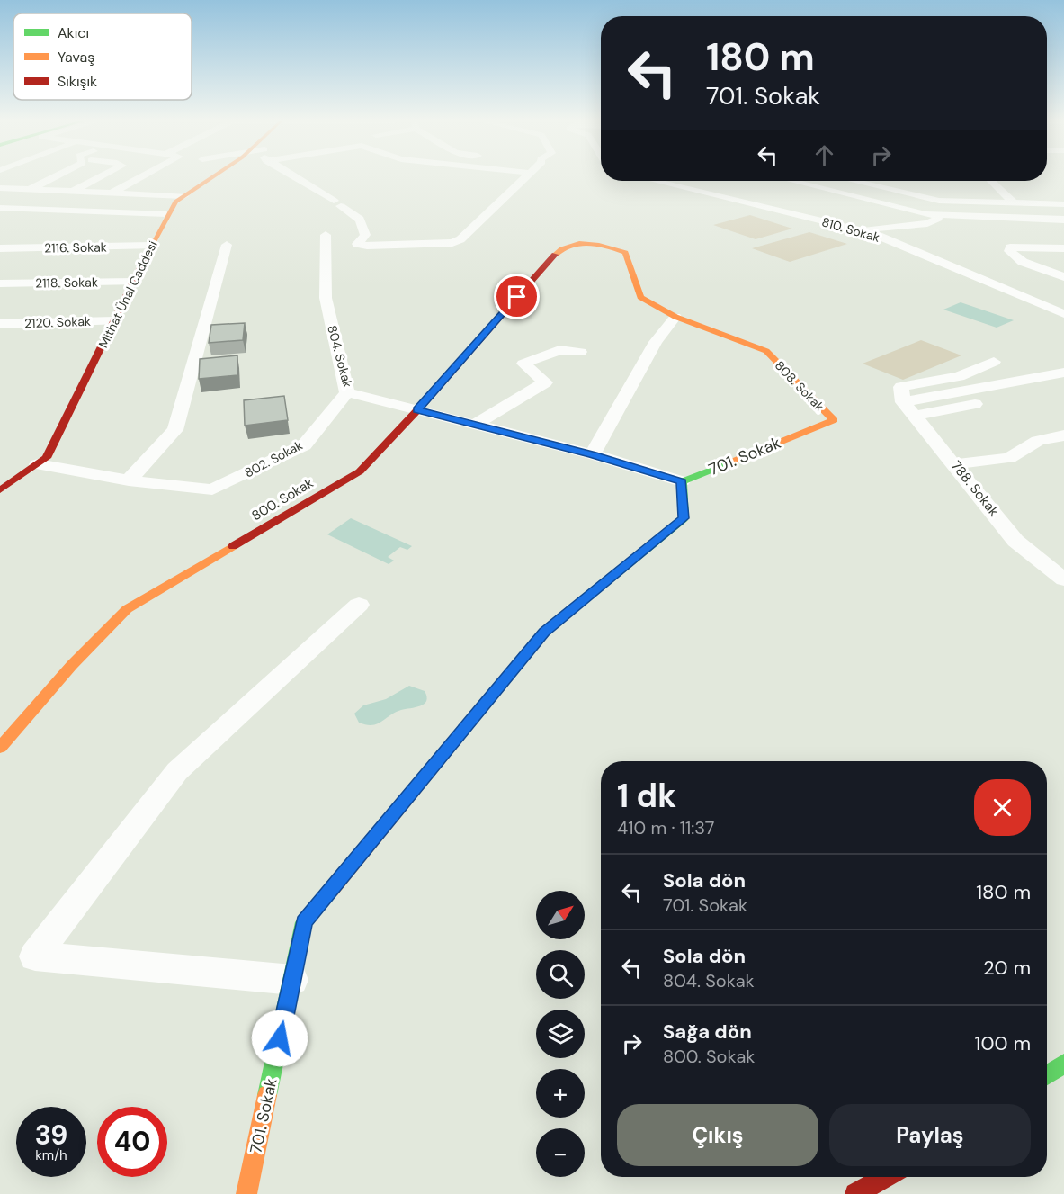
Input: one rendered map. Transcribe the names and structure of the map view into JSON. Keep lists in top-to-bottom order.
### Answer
{
  "streets": {
    "street": [
      "810. Sokak",
      "2116. Sokak",
      "2118. Sokak",
      "Mithat Ünal Caddesi",
      "2120. Sokak",
      "804. Sokak",
      "808. Sokak",
      "701. Sokak",
      "802. Sokak",
      "788. Sokak",
      "800. Sokak"
    ]
  },
  "crossings": [
    ["2116. Sokak", "Mithat Ünal Caddesi"],
    ["2118. Sokak", "Mithat Ünal Caddesi"],
    ["Mithat Ünal Caddesi", "2120. Sokak"],
    ["804. Sokak", "701. Sokak"],
    ["804. Sokak", "802. Sokak"],
    ["804. Sokak", "800. Sokak"],
    ["808. Sokak", "701. Sokak"],
    ["808. Sokak", "800. Sokak"]
  ],
  "legend": ["Akıcı", "Yavaş", "Sıkışık"],
  "north": "top right",
  "page": {
    "turn": ["180 m", "701. Sokak"],
    "heading": ["1 dk", "410 m · 11:37"],
    "list": [
      {
        "name": "Sola dön",
        "note": "701. Sokak",
        "value": "180 m"
      },
      {
        "name": "Sola dön",
        "note": "804. Sokak",
        "value": "20 m"
      },
      {
        "name": "Sağa dön",
        "note": "800. Sokak",
        "value": "100 m"
      }
    ],
    "map_buttons": ["+", "−"],
    "buttons": ["Çıkış", "Paylaş"],
    "speed": "39 km/h",
    "limit": "40"
  }
}
